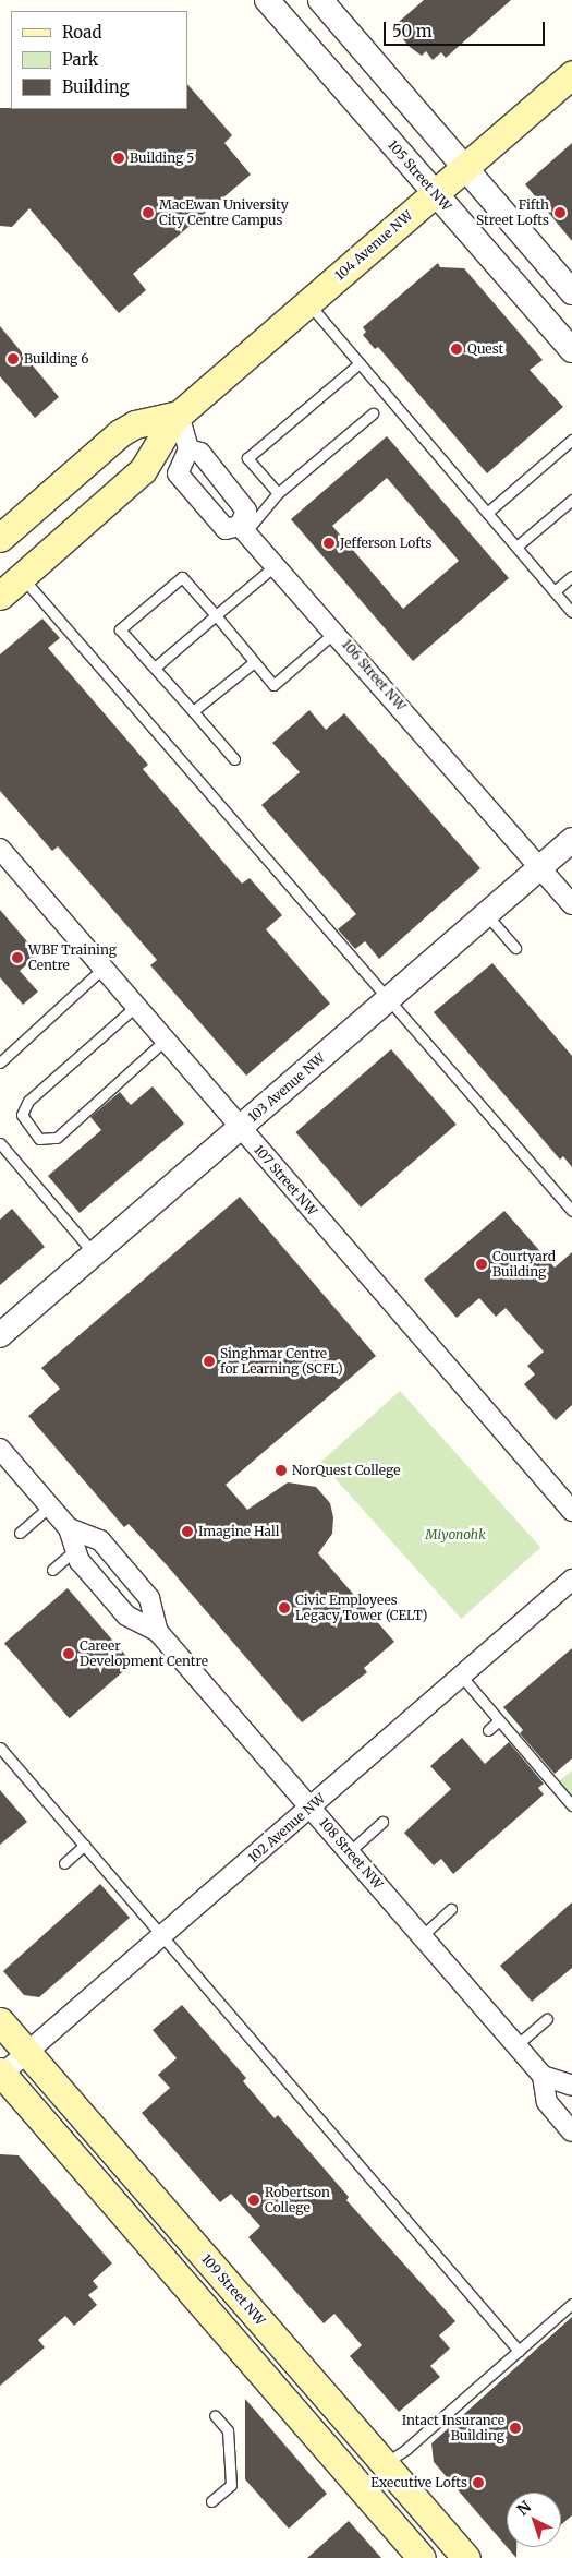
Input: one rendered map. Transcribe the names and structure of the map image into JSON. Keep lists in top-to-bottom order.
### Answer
{
  "streets": {
    "main road": ["104 Avenue NW", "109 Street NW"],
    "street": [
      "105 Street NW",
      "106 Street NW",
      "103 Avenue NW",
      "107 Street NW",
      "102 Avenue NW",
      "108 Street NW"
    ]
  },
  "crossings": [
    ["105 Street NW", "104 Avenue NW"],
    ["106 Street NW", "103 Avenue NW"],
    ["103 Avenue NW", "107 Street NW"],
    ["102 Avenue NW", "108 Street NW"],
    ["102 Avenue NW", "109 Street NW"]
  ],
  "parks": ["Miyonohk"],
  "places": [
    "Building 5",
    "MacEwan University City Centre Campus",
    "Fifth Street Lofts",
    "Quest",
    "Building 6",
    "Jefferson Lofts",
    "WBF Training Centre",
    "Courtyard Building",
    "Singhmar Centre for Learning (SCFL)",
    "NorQuest College",
    "Imagine Hall",
    "Civic Employees Legacy Tower (CELT)",
    "Career Development Centre",
    "Robertson College",
    "Intact Insurance Building",
    "Executive Lofts"
  ],
  "legend": ["Road", "Park", "Building"],
  "scale_bar": "50 m",
  "north": "top left"
}
